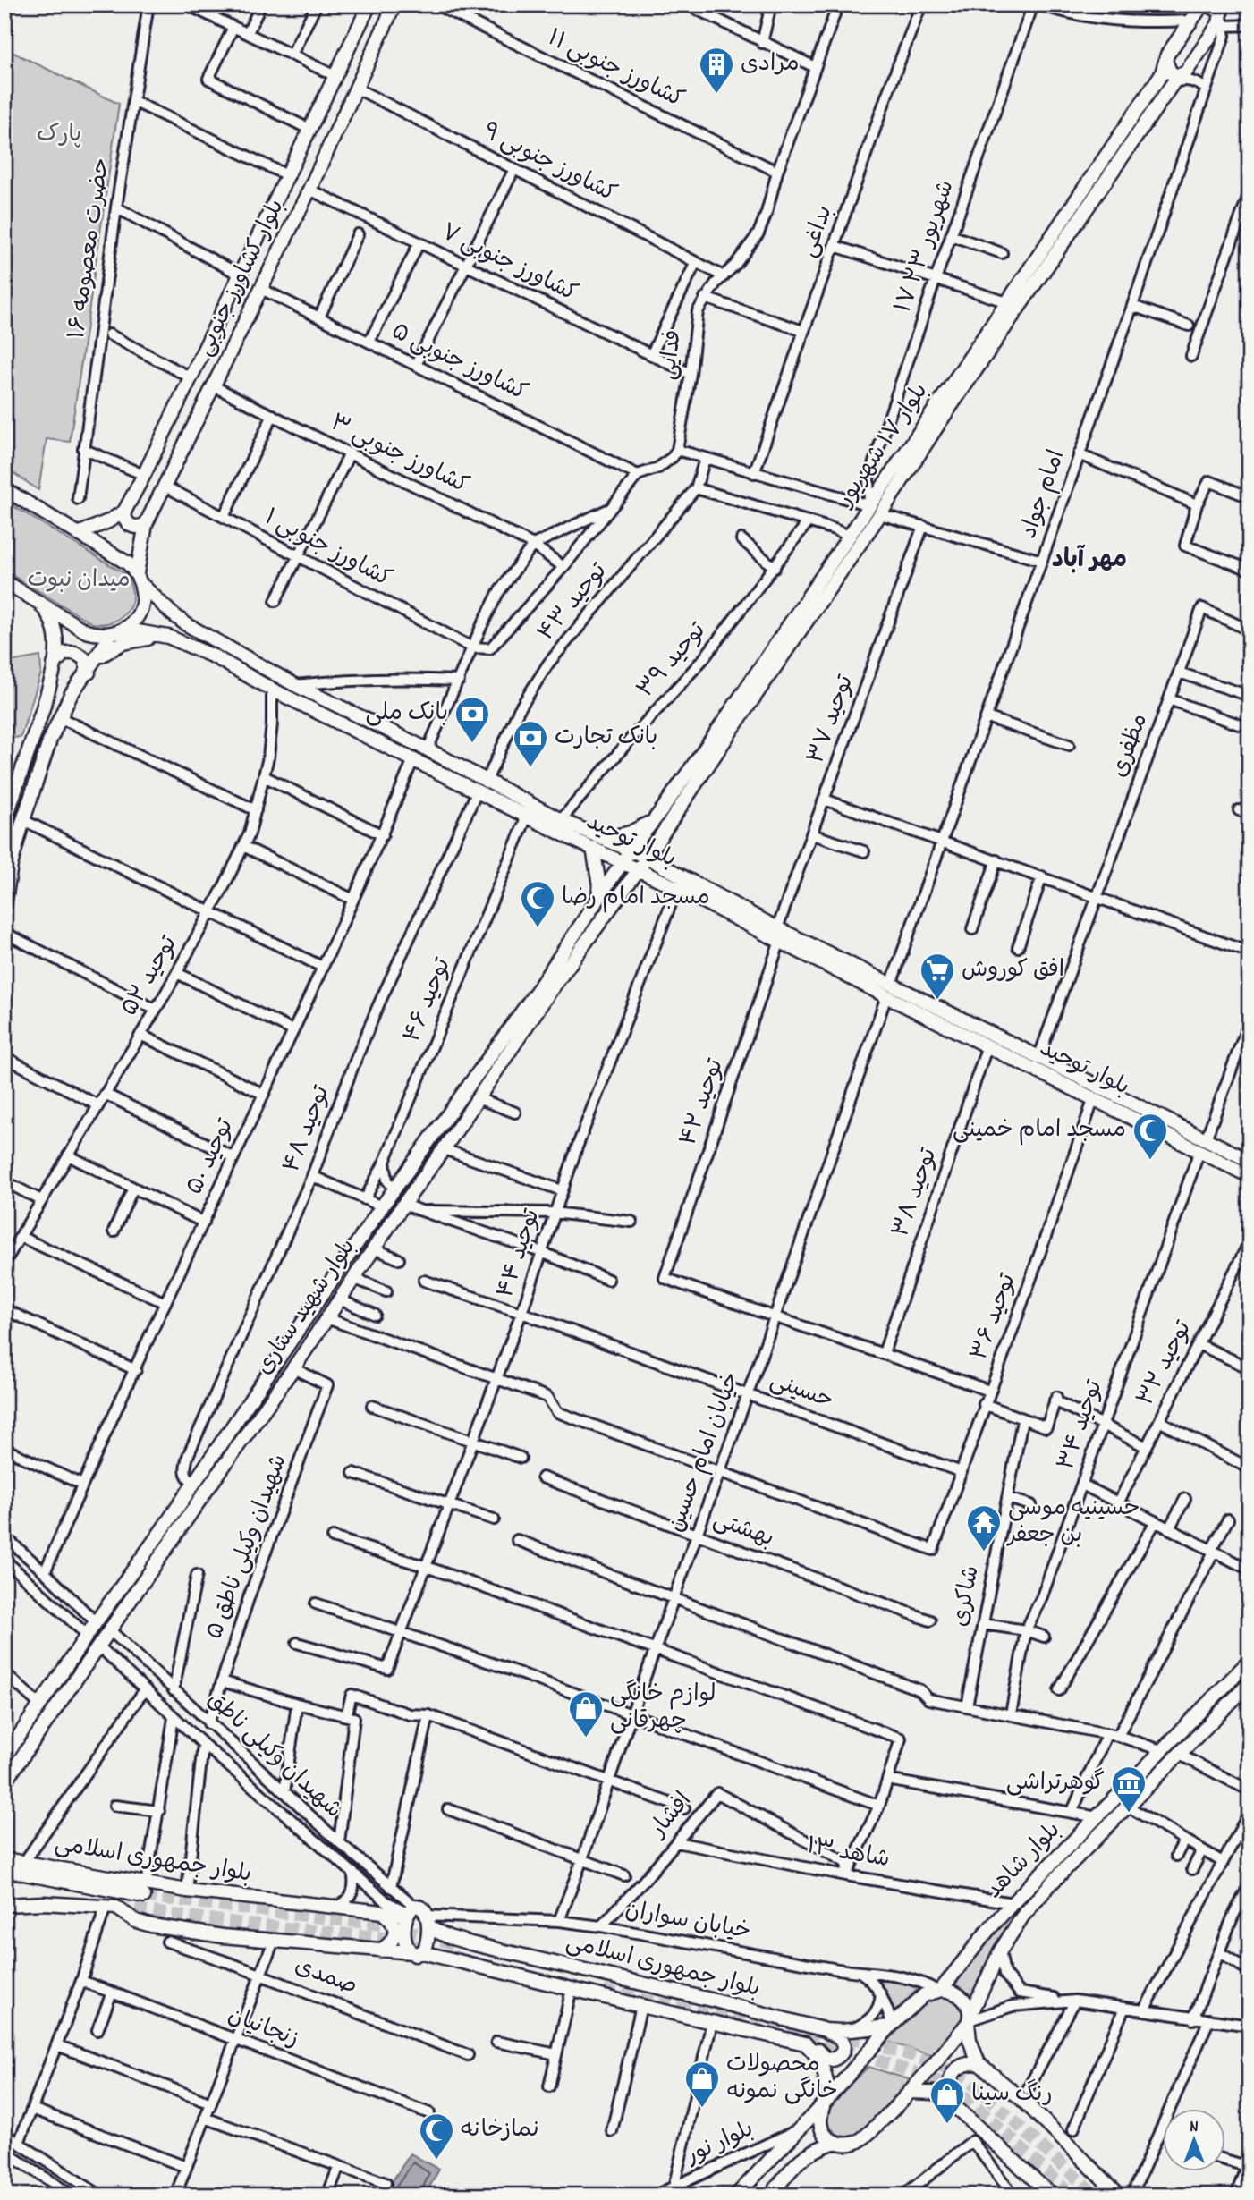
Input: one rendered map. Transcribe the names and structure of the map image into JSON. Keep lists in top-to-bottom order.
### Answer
{
  "streets": {
    "main road": [
      "بلوار کشاورز جنوبی",
      "بلوار ۱۷ شهریور",
      "بلوار توحید",
      "بلوار شهید ستاری",
      "بلوار جمهوری اسلامی",
      "بلوار شاهد"
    ],
    "street": [
      "کشاورز جنوبی ۱۱",
      "کشاورز جنوبی ۹",
      "بداغی",
      "۱۷ شهریور ۲۳",
      "حضرت معصومه ۱۶",
      "کشاورز جنوبی ۷",
      "فدایی",
      "کشاورز جنوبی ۵",
      "کشاورز جنوبی ۳",
      "امام جواد",
      "کشاورز جنوبی ۱",
      "توحید ۴۳",
      "توحید ۳۹",
      "توحید ۳۷",
      "مظفری",
      "توحید ۵۲",
      "توحید ۴۶",
      "توحید ۴۲",
      "توحید ۴۸",
      "توحید ۵۰",
      "توحید ۳۸",
      "توحید ۴۴",
      "توحید ۳۶",
      "توحید ۳۲",
      "حسینی",
      "توحید ۳۴",
      "خیابان امام حسین",
      "بهشتی",
      "شهیدان وکیلی ناطق ۵",
      "شاکری",
      "شهیدان وکیلی ناطق",
      "افشار",
      "شاهد ۱۳",
      "خیابان سواران",
      "صمدی",
      "زنجانیان",
      "بلوار نور"
    ]
  },
  "crossings": [
    ["کشاورز جنوبی ۱۱", "فدایی"],
    ["کشاورز جنوبی ۹", "بلوار کشاورز جنوبی"],
    ["کشاورز جنوبی ۹", "فدایی"],
    ["۱۷ شهریور ۲۳", "بلوار ۱۷ شهریور"],
    ["کشاورز جنوبی ۷", "بلوار کشاورز جنوبی"],
    ["کشاورز جنوبی ۷", "فدایی"],
    ["بلوار کشاورز جنوبی", "کشاورز جنوبی ۵"],
    ["بلوار کشاورز جنوبی", "کشاورز جنوبی ۳"],
    ["بلوار کشاورز جنوبی", "کشاورز جنوبی ۱"],
    ["بلوار کشاورز جنوبی", "بلوار توحید"],
    ["بلوار ۱۷ شهریور", "امام جواد"],
    ["بلوار ۱۷ شهریور", "بلوار توحید"],
    ["بلوار ۱۷ شهریور", "بلوار شهید ستاری"],
    ["امام جواد", "بلوار توحید"],
    ["امام جواد", "خیابان امام حسین"],
    ["توحید ۴۳", "بلوار توحید"],
    ["توحید ۴۳", "توحید ۴۸"],
    ["توحید ۳۹", "بلوار توحید"],
    ["توحید ۳۷", "بلوار توحید"],
    ["توحید ۳۷", "توحید ۴۲"],
    ["مظفری", "بلوار توحید"],
    ["بلوار توحید", "توحید ۵۲"],
    ["بلوار توحید", "توحید ۴۶"],
    ["بلوار توحید", "توحید ۴۲"],
    ["بلوار توحید", "توحید ۴۸"],
    ["بلوار توحید", "توحید ۵۰"],
    ["بلوار توحید", "توحید ۳۸"],
    ["بلوار توحید", "توحید ۴۴"],
    ["بلوار توحید", "بلوار شهید ستاری"],
    ["بلوار توحید", "توحید ۳۶"],
    ["بلوار توحید", "توحید ۳۴"],
    ["بلوار توحید", "خیابان امام حسین"],
    ["توحید ۴۲", "خیابان امام حسین"],
    ["توحید ۴۸", "بلوار شهید ستاری"],
    ["توحید ۴۴", "حسینی"],
    ["بلوار شهید ستاری", "شهیدان وکیلی ناطق ۵"],
    ["بلوار شهید ستاری", "شهیدان وکیلی ناطق"],
    ["توحید ۳۶", "حسینی"],
    ["توحید ۳۶", "خیابان امام حسین"],
    ["حسینی", "خیابان امام حسین"],
    ["خیابان امام حسین", "بهشتی"],
    ["خیابان امام حسین", "خیابان سواران"],
    ["شهیدان وکیلی ناطق ۵", "شهیدان وکیلی ناطق"],
    ["شهیدان وکیلی ناطق", "بلوار جمهوری اسلامی"],
    ["افشار", "شاهد ۱۳"],
    ["افشار", "خیابان سواران"],
    ["شاهد ۱۳", "بلوار شاهد"],
    ["بلوار جمهوری اسلامی", "خیابان سواران"],
    ["بلوار شاهد", "خیابان سواران"]
  ],
  "districts": ["مهر آباد"],
  "parks": ["پارک", "میدان نبوت"],
  "places": {
    "building": ["مرادی"],
    "bank": ["بانک ملی", "بانک تجارت"],
    "mosque": ["مسجد امام رضا", "مسجد امام خمینی", "نمازخانه"],
    "supermarket": ["افق کوروش"],
    "temple": ["حسینیه موسی بن جعفر"],
    "shop": ["لوازم خانگی چهرقانی", "محصولات خانگی نمونه", "رنگ سینا"],
    "museum": ["گوهرتراشی"]
  },
  "north": "top"
}
